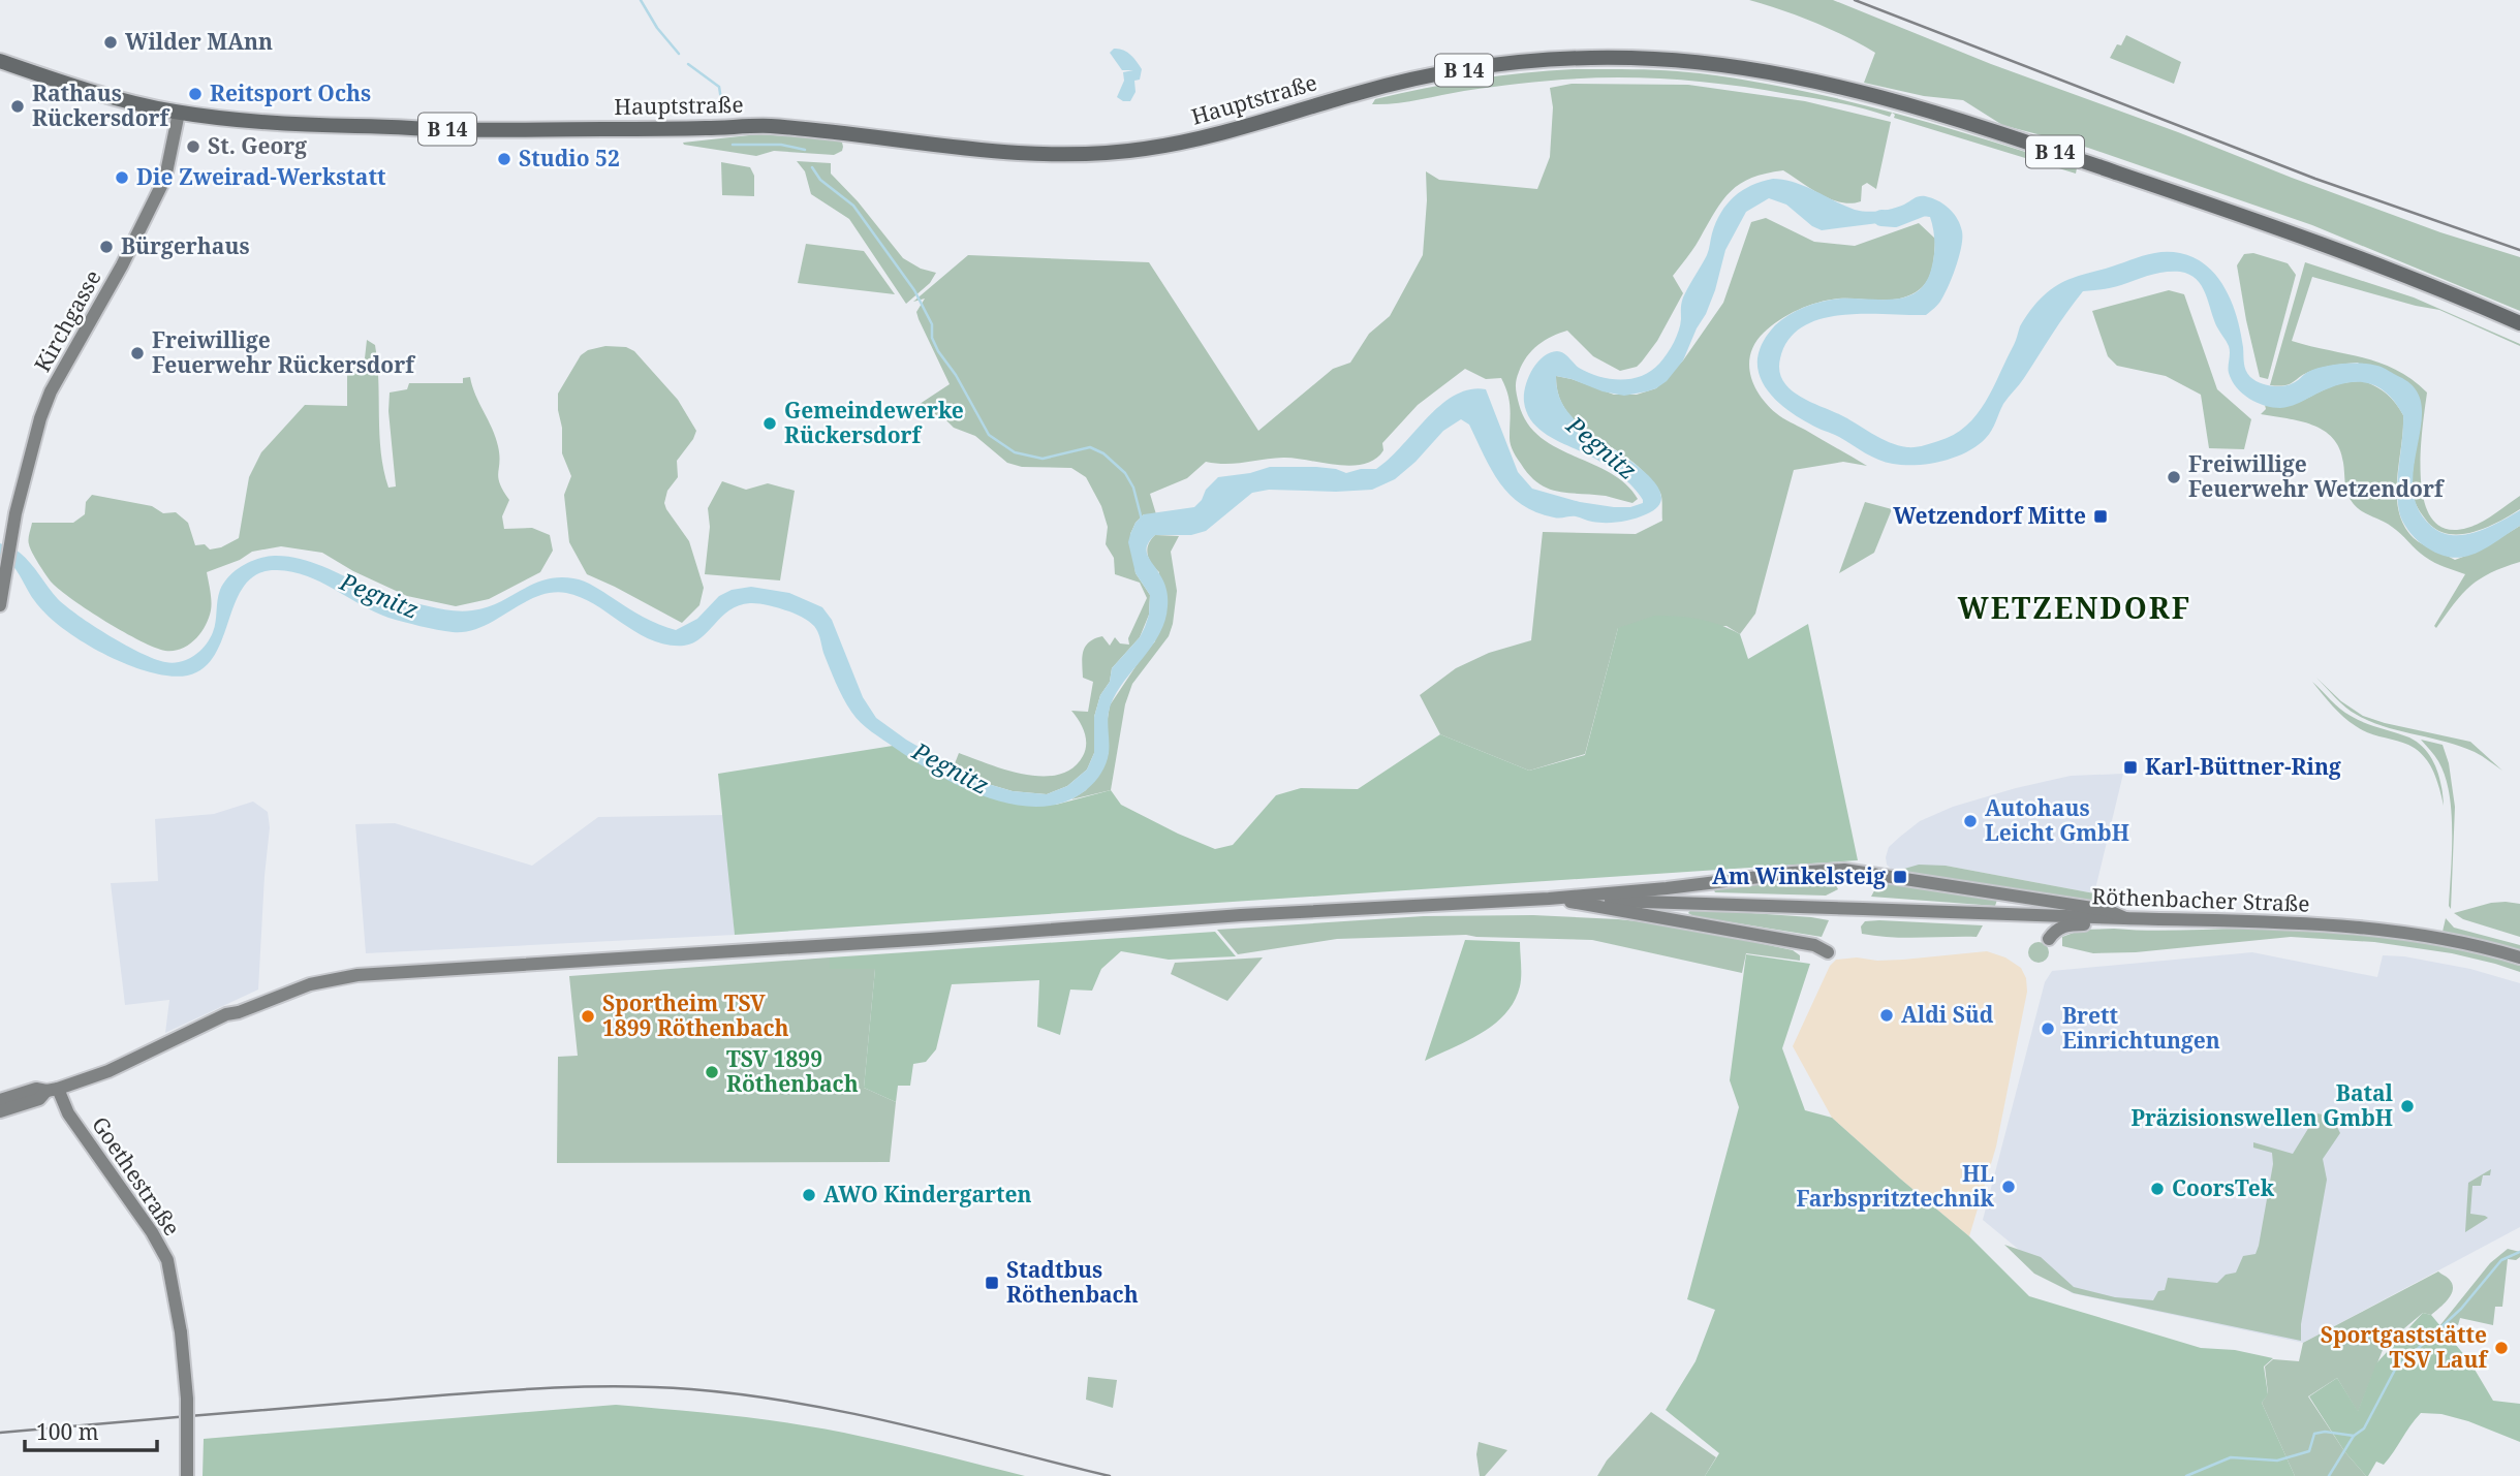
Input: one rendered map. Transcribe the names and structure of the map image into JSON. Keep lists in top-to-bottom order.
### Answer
{
  "streets": {
    "main road": [
      "B 14",
      "Hauptstraße",
      "Kirchgasse",
      "Röthenbacher Straße",
      "Goethestraße"
    ]
  },
  "crossings": [
    ["Hauptstraße", "Kirchgasse"]
  ],
  "districts": ["WETZENDORF"],
  "water": ["Pegnitz"],
  "places": {
    "other": [
      "Wilder MAnn",
      "Reitsport Ochs",
      "Rathaus Rückersdorf",
      "St. Georg",
      "Studio 52",
      "Die Zweirad-Werkstatt",
      "Bürgerhaus",
      "Freiwillige Feuerwehr Rückersdorf",
      "Gemeindewerke Rückersdorf",
      "Freiwillige Feuerwehr Wetzendorf",
      "Autohaus Leicht GmbH",
      "Aldi Süd",
      "Sportheim TSV 1899 Röthenbach",
      "Brett Einrichtungen",
      "TSV 1899 Röthenbach",
      "Batal Präzisionswellen GmbH",
      "HL Farbspritztechnik",
      "CoorsTek",
      "AWO Kindergarten",
      "Sportgaststätte TSV Lauf"
    ],
    "transit": [
      "Wetzendorf Mitte",
      "Karl-Büttner-Ring",
      "Am Winkelsteig",
      "Stadtbus Röthenbach"
    ]
  },
  "scale_bar": "100 m"
}
